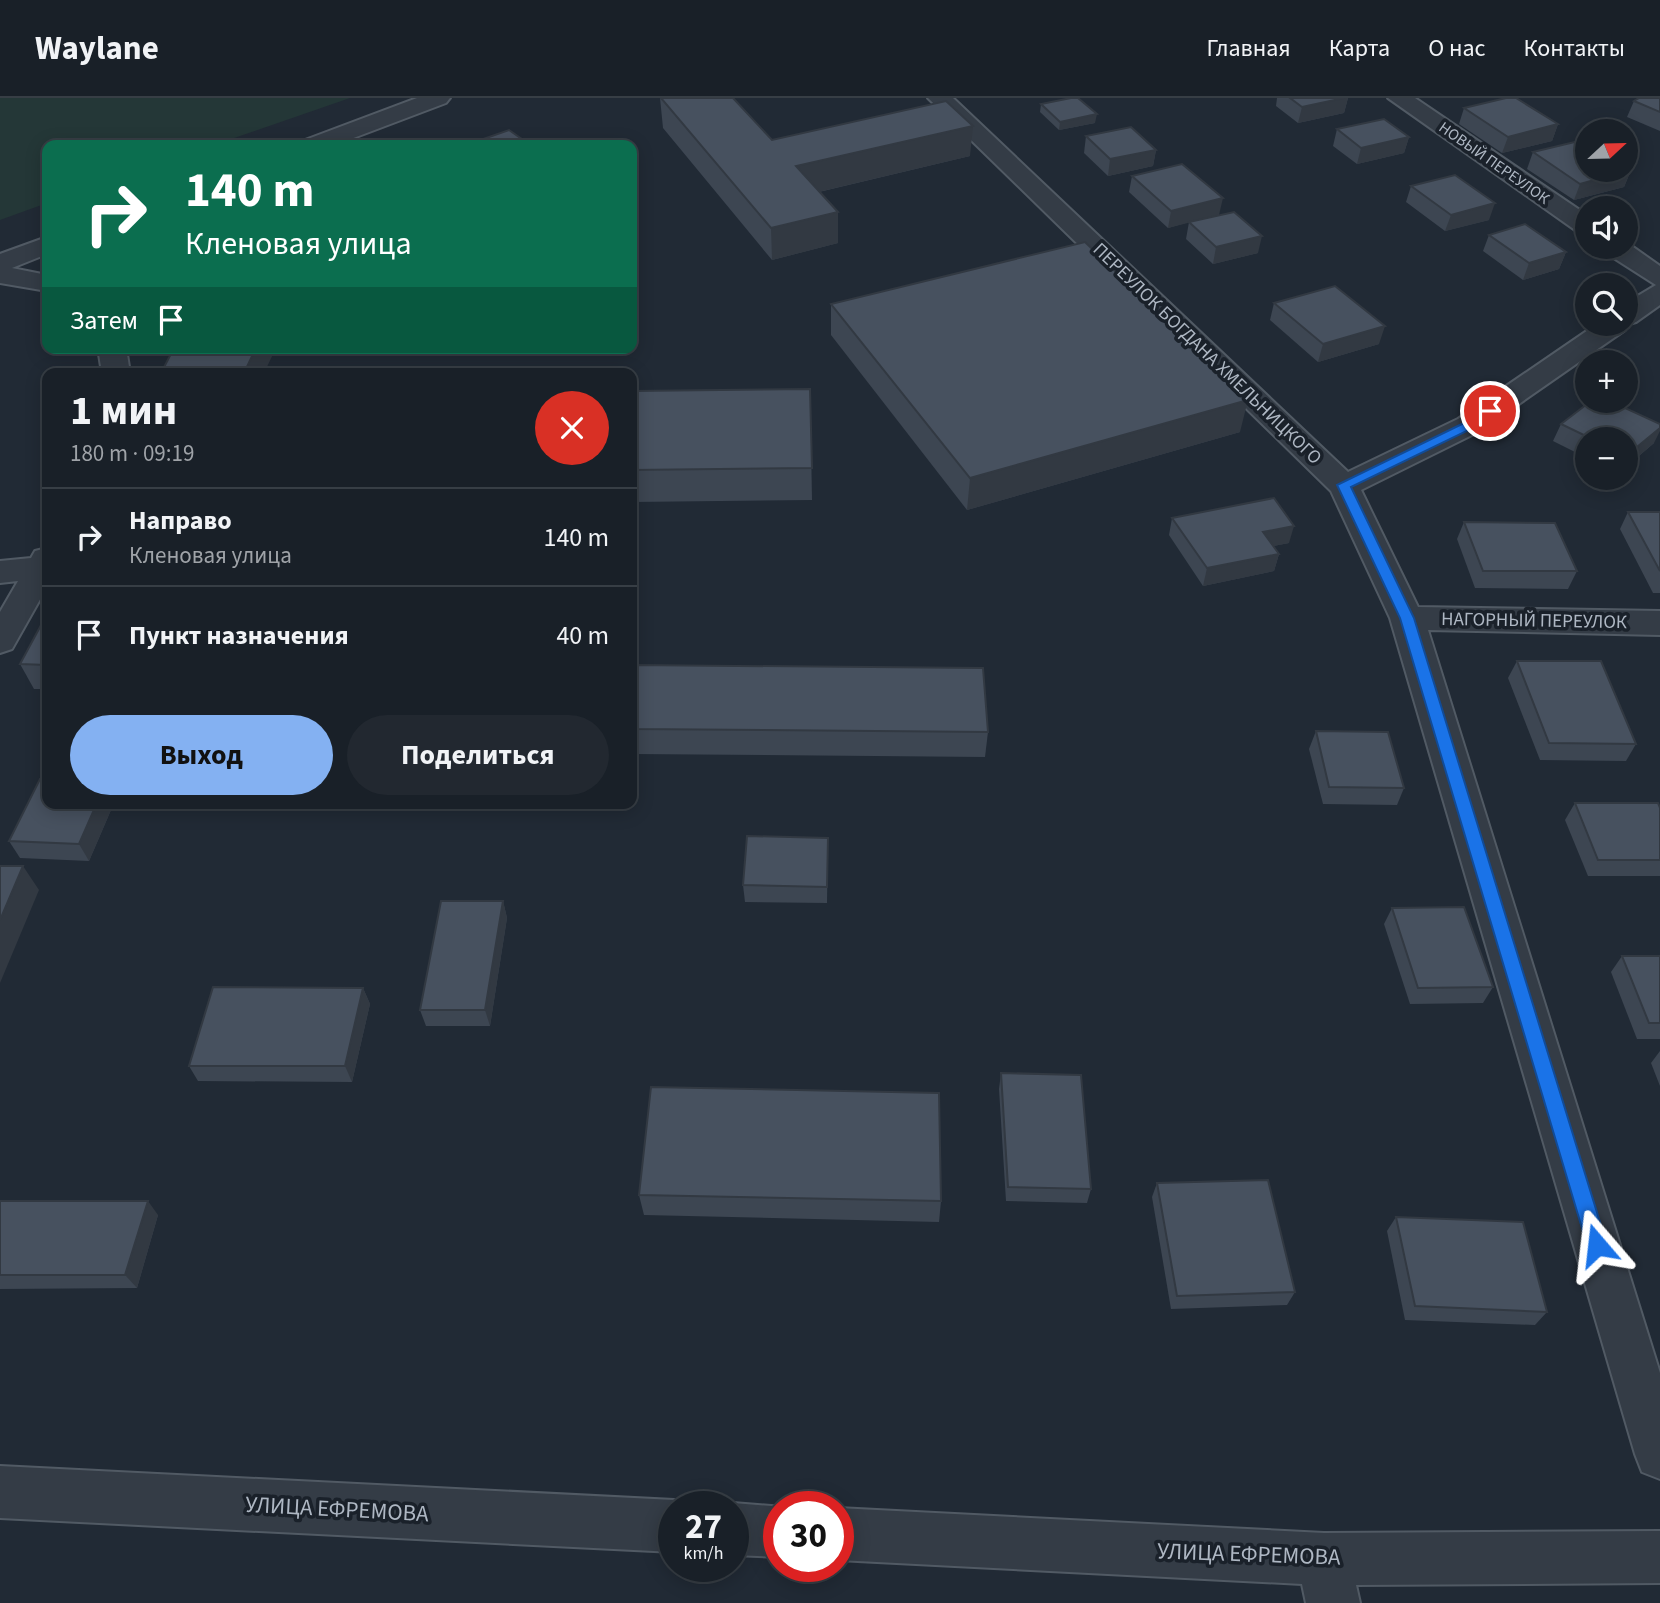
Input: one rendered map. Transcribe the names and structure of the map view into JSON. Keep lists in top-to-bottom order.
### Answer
{
  "streets": {
    "street": [
      "НОВЫЙ ПЕРЕУЛОК",
      "ПЕРЕУЛОК БОГДАНА ХМЕЛЬНИЦКОГО",
      "НАГОРНЫЙ ПЕРЕУЛОК",
      "УЛИЦА ЕФРЕМОВА"
    ]
  },
  "crossings": [
    ["ПЕРЕУЛОК БОГДАНА ХМЕЛЬНИЦКОГО", "НАГОРНЫЙ ПЕРЕУЛОК"]
  ],
  "north": "right",
  "page": {
    "header": "Waylane",
    "nav": [
      "Главная",
      "Карта",
      "О нас",
      "Контакты"
    ],
    "map_buttons": ["+", "−"],
    "turn": ["140 m", "Кленовая улица"],
    "then": "Затем",
    "heading": ["1 мин", "180 m · 09:19"],
    "list": [
      {
        "name": "Направо",
        "note": "Кленовая улица",
        "value": "140 m"
      },
      {
        "name": "Пункт назначения",
        "value": "40 m"
      }
    ],
    "buttons": ["Выход", "Поделиться"],
    "speed": "27 km/h",
    "limit": "30"
  }
}
